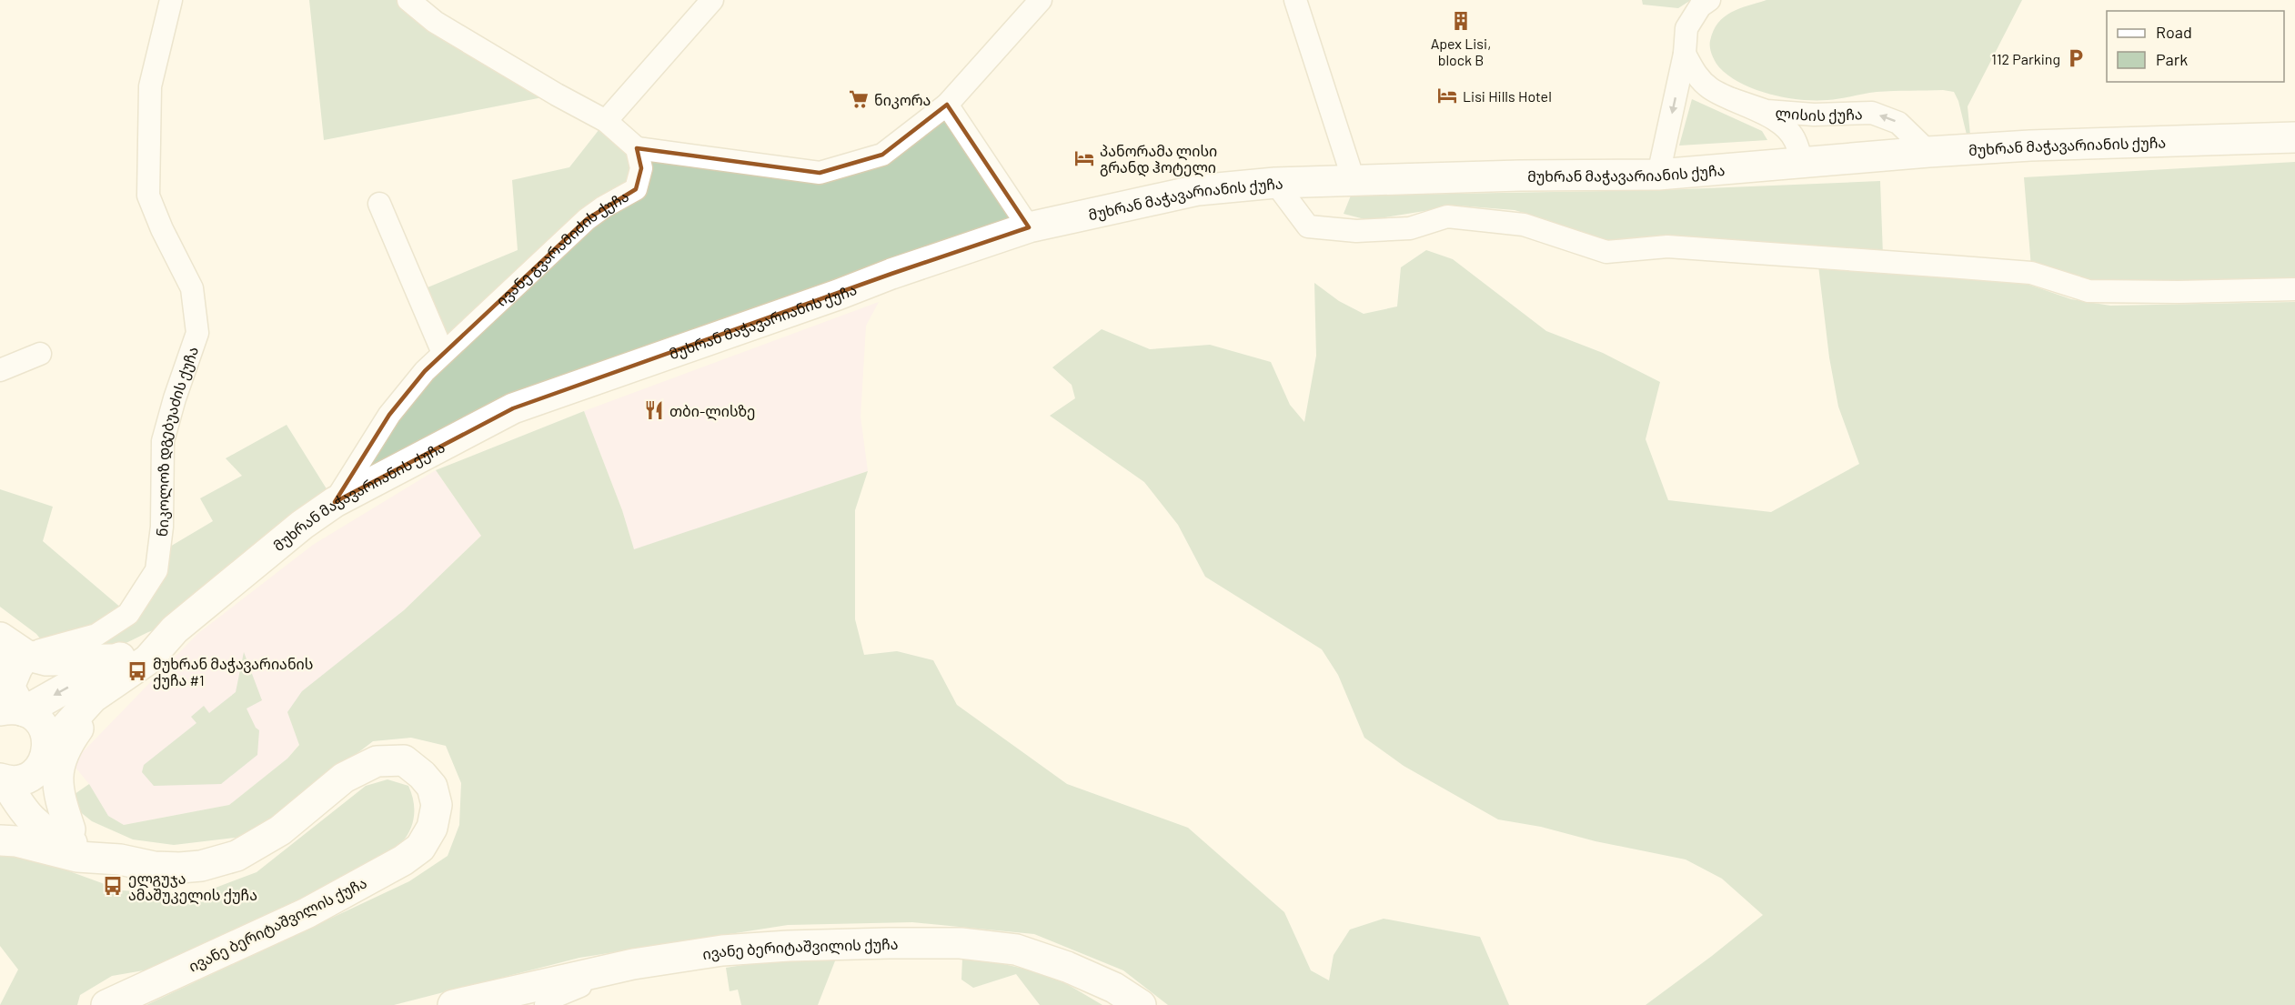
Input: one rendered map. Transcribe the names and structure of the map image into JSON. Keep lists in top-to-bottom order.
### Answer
{
  "streets": {
    "main road": ["მუხრან მაჭავარიანის ქუჩა", "ივანე ბერიტაშვილის ქუჩა"],
    "street": ["ლისის ქუჩა", "ივანე გვარამიძის ქუჩა", "ნიკოლოზ დგებუაძის ქუჩა"]
  },
  "crossings": [
    ["ლისის ქუჩა", "მუხრან მაჭავარიანის ქუჩა"],
    ["მუხრან მაჭავარიანის ქუჩა", "ივანე გვარამიძის ქუჩა"]
  ],
  "places": {
    "building": ["Apex Lisi, block B"],
    "parking": ["112 Parking"],
    "hotel": ["Lisi Hills Hotel", "პანორამა ლისი გრანდ ჰოტელი"],
    "supermarket": ["ნიკორა"],
    "restaurant": ["თბი-ლისზე"],
    "bus stop": ["მუხრან მაჭავარიანის ქუჩა #1", "ელგუჯა ამაშუკელის ქუჩა"]
  },
  "legend": ["Road", "Park"]
}
